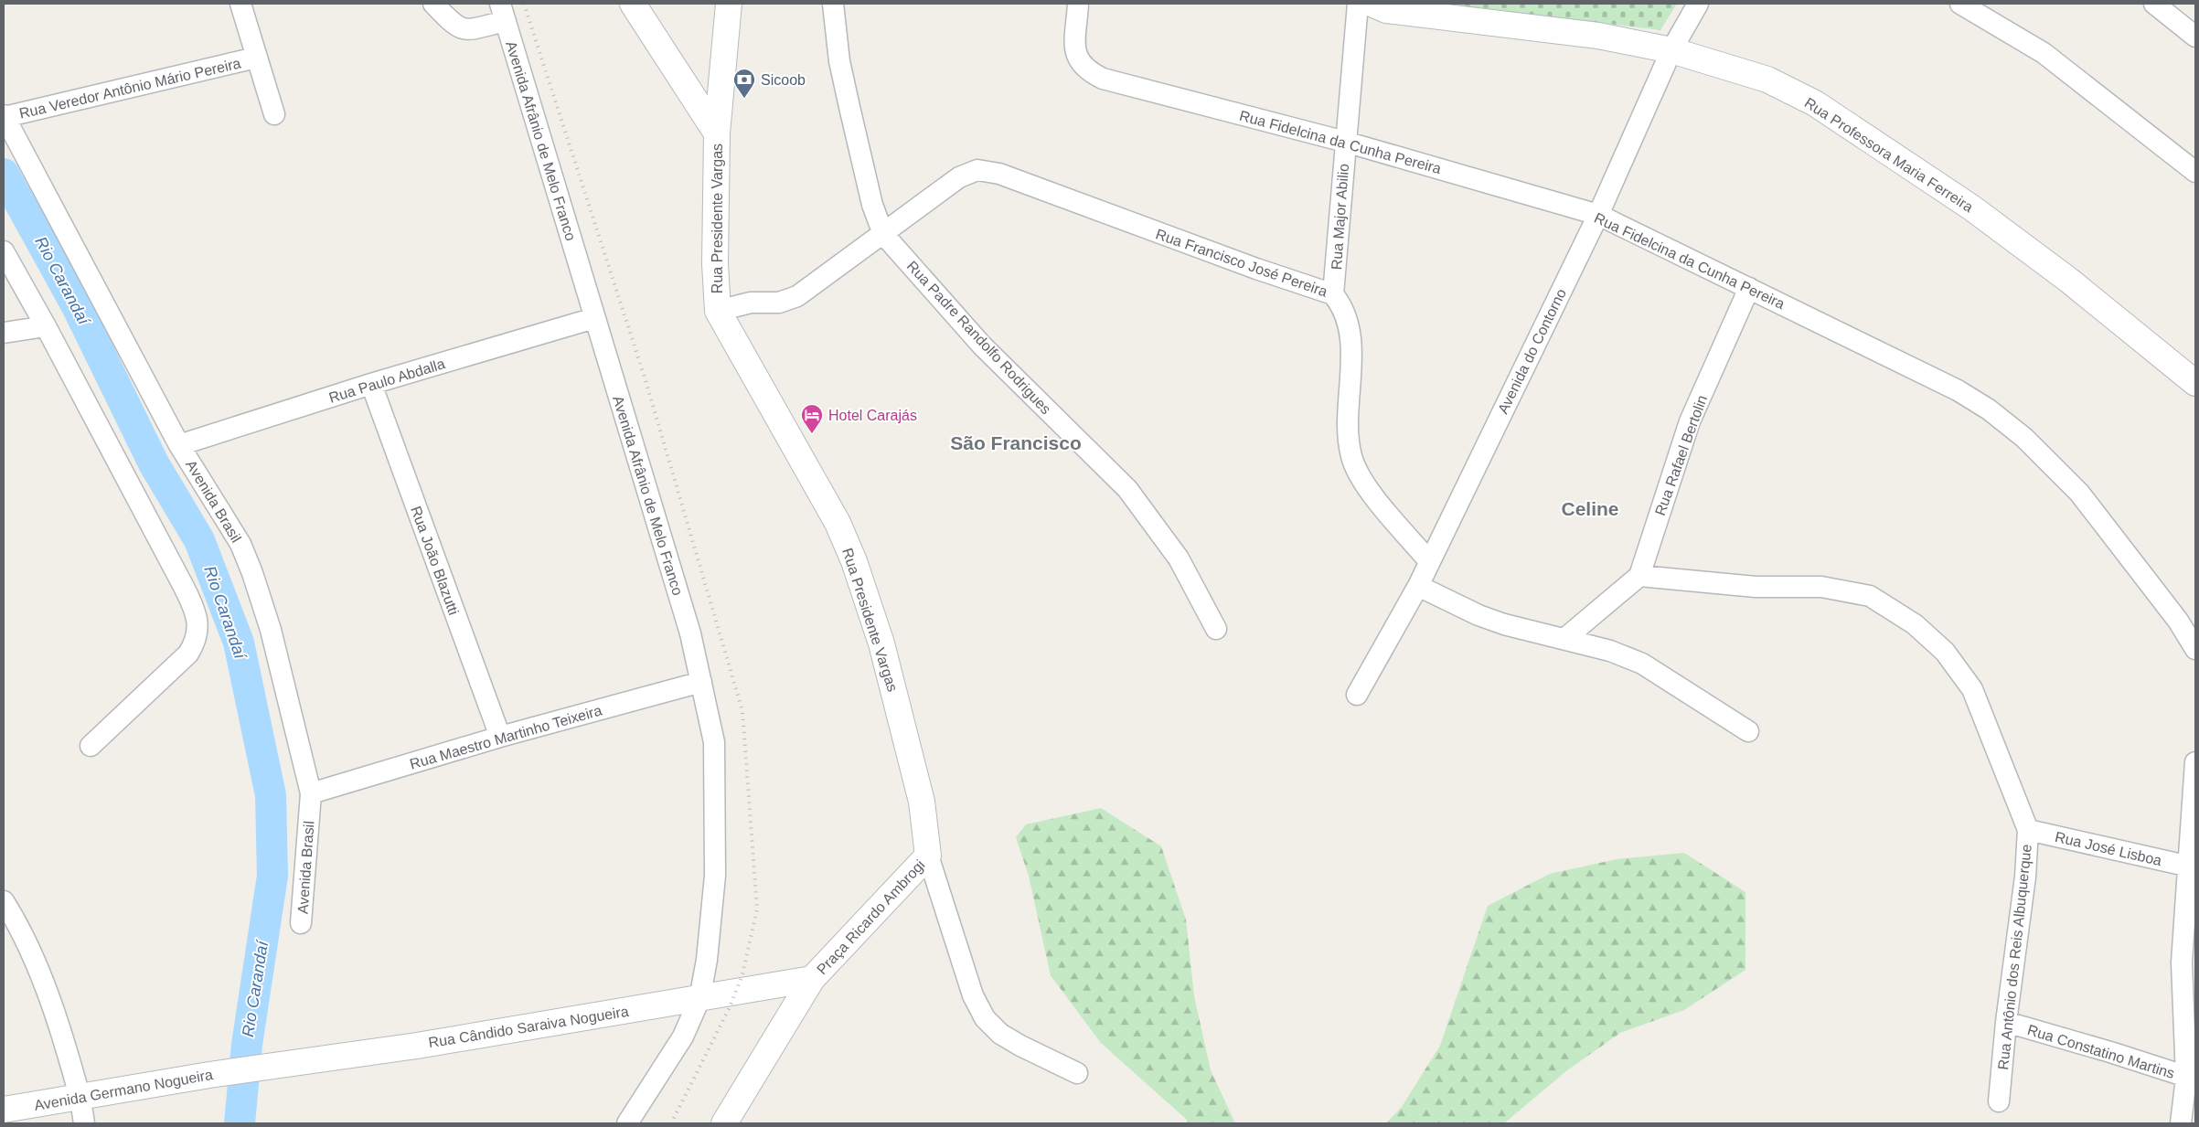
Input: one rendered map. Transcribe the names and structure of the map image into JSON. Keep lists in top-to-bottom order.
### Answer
{
  "streets": {
    "street": [
      "Rua Veredor Antônio Mário Pereira",
      "Avenida Afrânio de Melo Franco",
      "Rua Fidelcina da Cunha Pereira",
      "Rua Professora Maria Ferreira",
      "Rua Major Abilio",
      "Rua Presidente Vargas",
      "Rua Francisco José Pereira",
      "Rua Padre Randolfo Rodrigues",
      "Avenida do Contorno",
      "Rua Paulo Abdalla",
      "Rua Rafael Bertolin",
      "Avenida Brasil",
      "Rua João Blazutti",
      "Rua Maestro Martinho Teixeira",
      "Rua José Lisboa",
      "Praça Ricardo Ambrogi",
      "Rua Antônio dos Reis Albuquerque",
      "Rua Cândido Saraiva Nogueira",
      "Rua Constatino Martins",
      "Avenida Germano Nogueira"
    ]
  },
  "crossings": [
    ["Rua Veredor Antônio Mário Pereira", "Avenida Brasil"],
    ["Avenida Afrânio de Melo Franco", "Rua Paulo Abdalla"],
    ["Avenida Afrânio de Melo Franco", "Rua Maestro Martinho Teixeira"],
    ["Avenida Afrânio de Melo Franco", "Rua Cândido Saraiva Nogueira"],
    ["Rua Fidelcina da Cunha Pereira", "Rua Major Abilio"],
    ["Rua Fidelcina da Cunha Pereira", "Avenida do Contorno"],
    ["Rua Fidelcina da Cunha Pereira", "Rua Rafael Bertolin"],
    ["Rua Professora Maria Ferreira", "Avenida do Contorno"],
    ["Rua Major Abilio", "Rua Francisco José Pereira"],
    ["Rua Presidente Vargas", "Rua Francisco José Pereira"],
    ["Rua Presidente Vargas", "Praça Ricardo Ambrogi"],
    ["Rua Francisco José Pereira", "Rua Padre Randolfo Rodrigues"],
    ["Rua Francisco José Pereira", "Avenida do Contorno"],
    ["Rua Paulo Abdalla", "Avenida Brasil"],
    ["Rua Paulo Abdalla", "Rua João Blazutti"],
    ["Rua Rafael Bertolin", "Rua Antônio dos Reis Albuquerque"],
    ["Avenida Brasil", "Rua Maestro Martinho Teixeira"],
    ["Rua João Blazutti", "Rua Maestro Martinho Teixeira"],
    ["Rua José Lisboa", "Rua Antônio dos Reis Albuquerque"],
    ["Praça Ricardo Ambrogi", "Rua Cândido Saraiva Nogueira"],
    ["Rua Antônio dos Reis Albuquerque", "Rua Constatino Martins"],
    ["Rua Cândido Saraiva Nogueira", "Avenida Germano Nogueira"]
  ],
  "districts": ["São Francisco", "Celine"],
  "water": ["Rio Carandaí"],
  "places": {
    "bank": ["Sicoob"],
    "hotel": ["Hotel Carajás"]
  }
}
